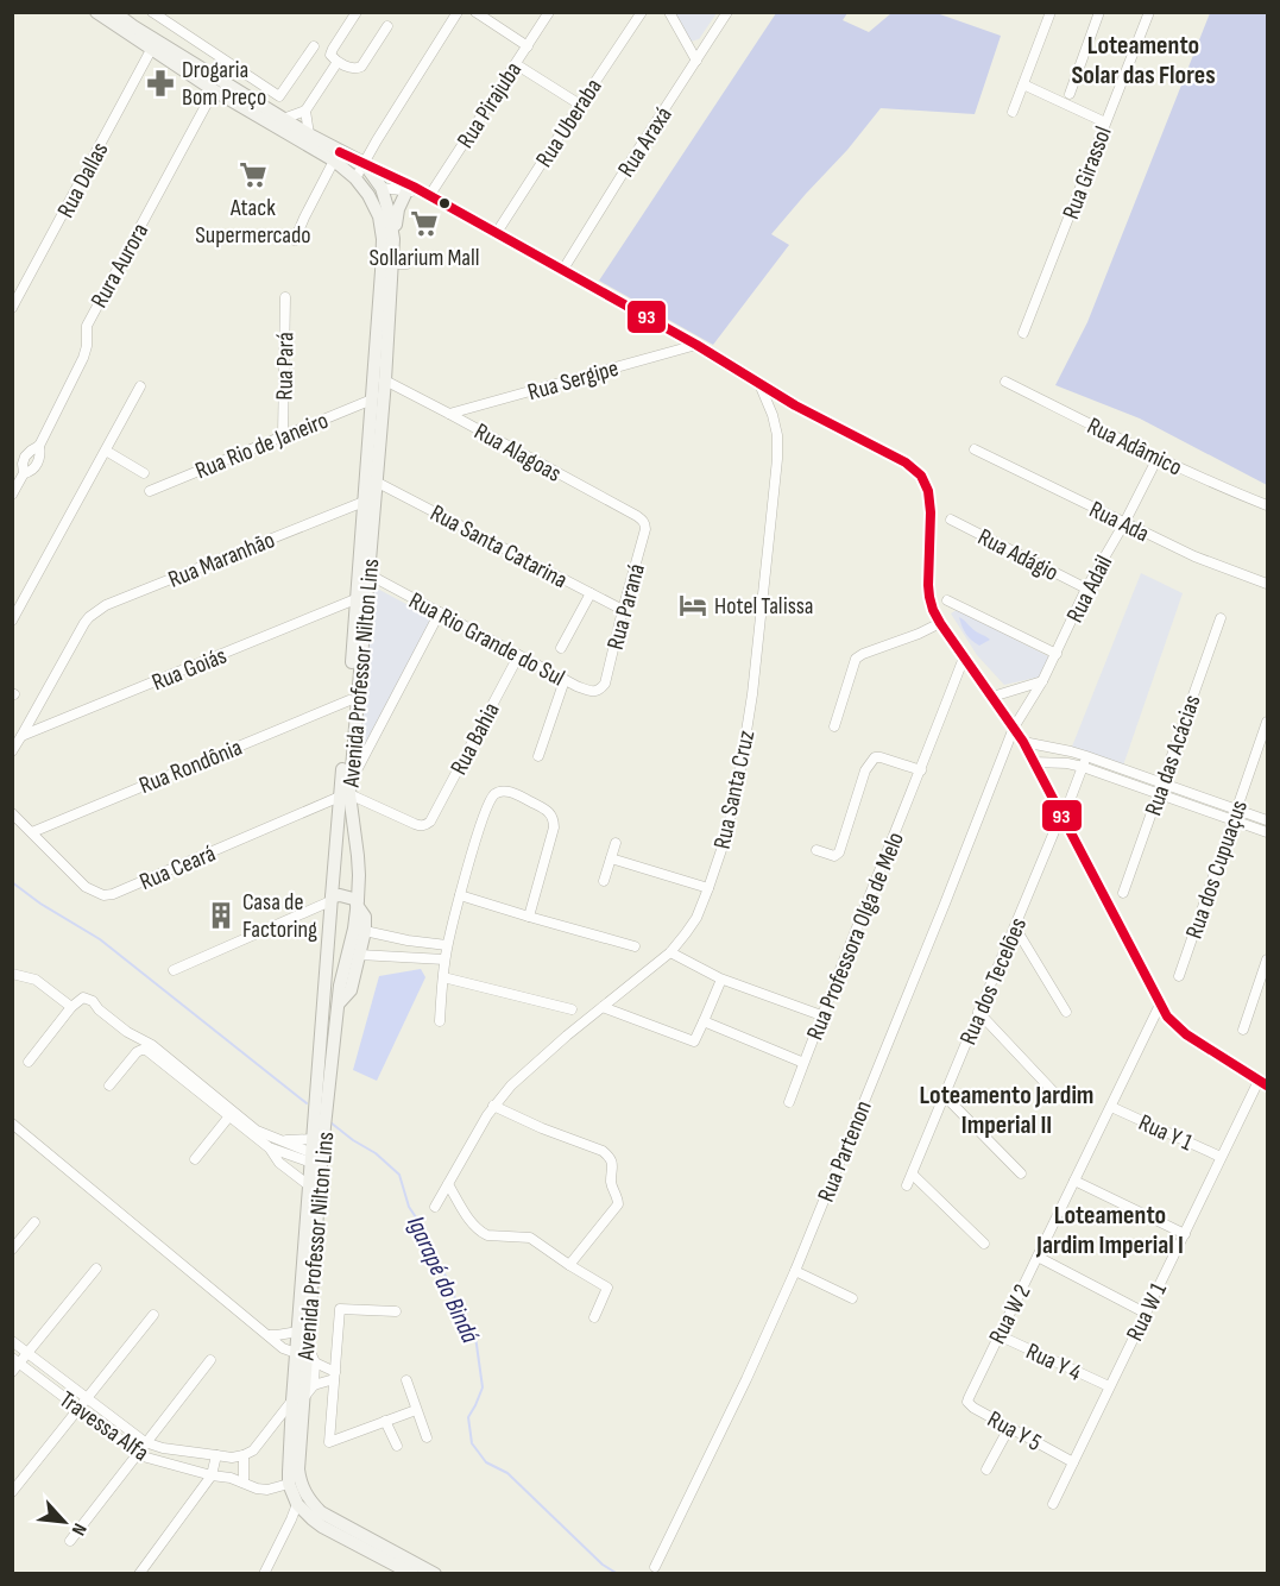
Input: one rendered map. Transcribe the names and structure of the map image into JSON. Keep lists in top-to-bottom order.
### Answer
{
  "streets": {
    "main road": ["Avenida Professor Nilton Lins"],
    "street": [
      "Rua Pirajuba",
      "Rua Uberaba",
      "Rua Araxá",
      "Rua Girassol",
      "Rua Dallas",
      "Rura Aurora",
      "Rua Pará",
      "Rua Sergipe",
      "Rua Rio de Janeiro",
      "Rua Adâmico",
      "Rua Alagoas",
      "Rua Ada",
      "Rua Santa Catarina",
      "Rua Adágio",
      "Rua Maranhão",
      "Rua Adail",
      "Rua Paraná",
      "Rua Rio Grande do Sul",
      "Rua Goiás",
      "Rua Bahia",
      "Rua das Acácias",
      "Rua Rondônia",
      "Rua Santa Cruz",
      "Rua Ceará",
      "Rua dos Cupuaçus",
      "Rua Professora Olga de Melo",
      "Rua dos Tecelões",
      "Rua Y 1",
      "Rua Partenon",
      "Rua W 1",
      "Rua W 2",
      "Rua Y 4",
      "Travessa Alfa",
      "Rua Y 5"
    ]
  },
  "crossings": [
    ["Rua Dallas", "Avenida Professor Nilton Lins"],
    ["Rura Aurora", "Avenida Professor Nilton Lins"],
    ["Rua Pará", "Rua Rio de Janeiro"],
    ["Rua Sergipe", "Rua Alagoas"],
    ["Rua Rio de Janeiro", "Avenida Professor Nilton Lins"],
    ["Rua Adâmico", "Rua Adail"],
    ["Rua Alagoas", "Rua Paraná"],
    ["Rua Alagoas", "Avenida Professor Nilton Lins"],
    ["Rua Ada", "Rua Adail"],
    ["Rua Santa Catarina", "Rua Paraná"],
    ["Rua Santa Catarina", "Avenida Professor Nilton Lins"],
    ["Rua Adágio", "Rua Adail"],
    ["Rua Maranhão", "Rua Goiás"],
    ["Rua Maranhão", "Avenida Professor Nilton Lins"],
    ["Rua Adail", "Rua Partenon"],
    ["Rua Paraná", "Rua Rio Grande do Sul"],
    ["Rua Rio Grande do Sul", "Avenida Professor Nilton Lins"],
    ["Rua Rio Grande do Sul", "Rua Bahia"],
    ["Rua Goiás", "Avenida Professor Nilton Lins"],
    ["Avenida Professor Nilton Lins", "Rua Bahia"],
    ["Avenida Professor Nilton Lins", "Rua Rondônia"],
    ["Avenida Professor Nilton Lins", "Rua Ceará"],
    ["Avenida Professor Nilton Lins", "Travessa Alfa"],
    ["Rua Bahia", "Rua Ceará"],
    ["Rua Rondônia", "Rua Ceará"],
    ["Rua Y 1", "Rua W 1"],
    ["Rua Y 1", "Rua W 2"],
    ["Rua W 1", "Rua Y 4"],
    ["Rua W 1", "Rua Y 5"],
    ["Rua W 2", "Rua Y 4"],
    ["Rua W 2", "Rua Y 5"]
  ],
  "districts": ["Loteamento Solar das Flores", "Loteamento Jardim Imperial II", "Loteamento Jardim Imperial I"],
  "water": ["Igarapé do Bindá"],
  "places": {
    "pharmacy": ["Drogaria Bom Preço"],
    "supermarket": ["Atack Supermercado", "Sollarium Mall"],
    "hotel": ["Hotel Talissa"],
    "building": ["Casa de Factoring"]
  },
  "lines": ["transit line 93"],
  "north": "bottom right"
}
